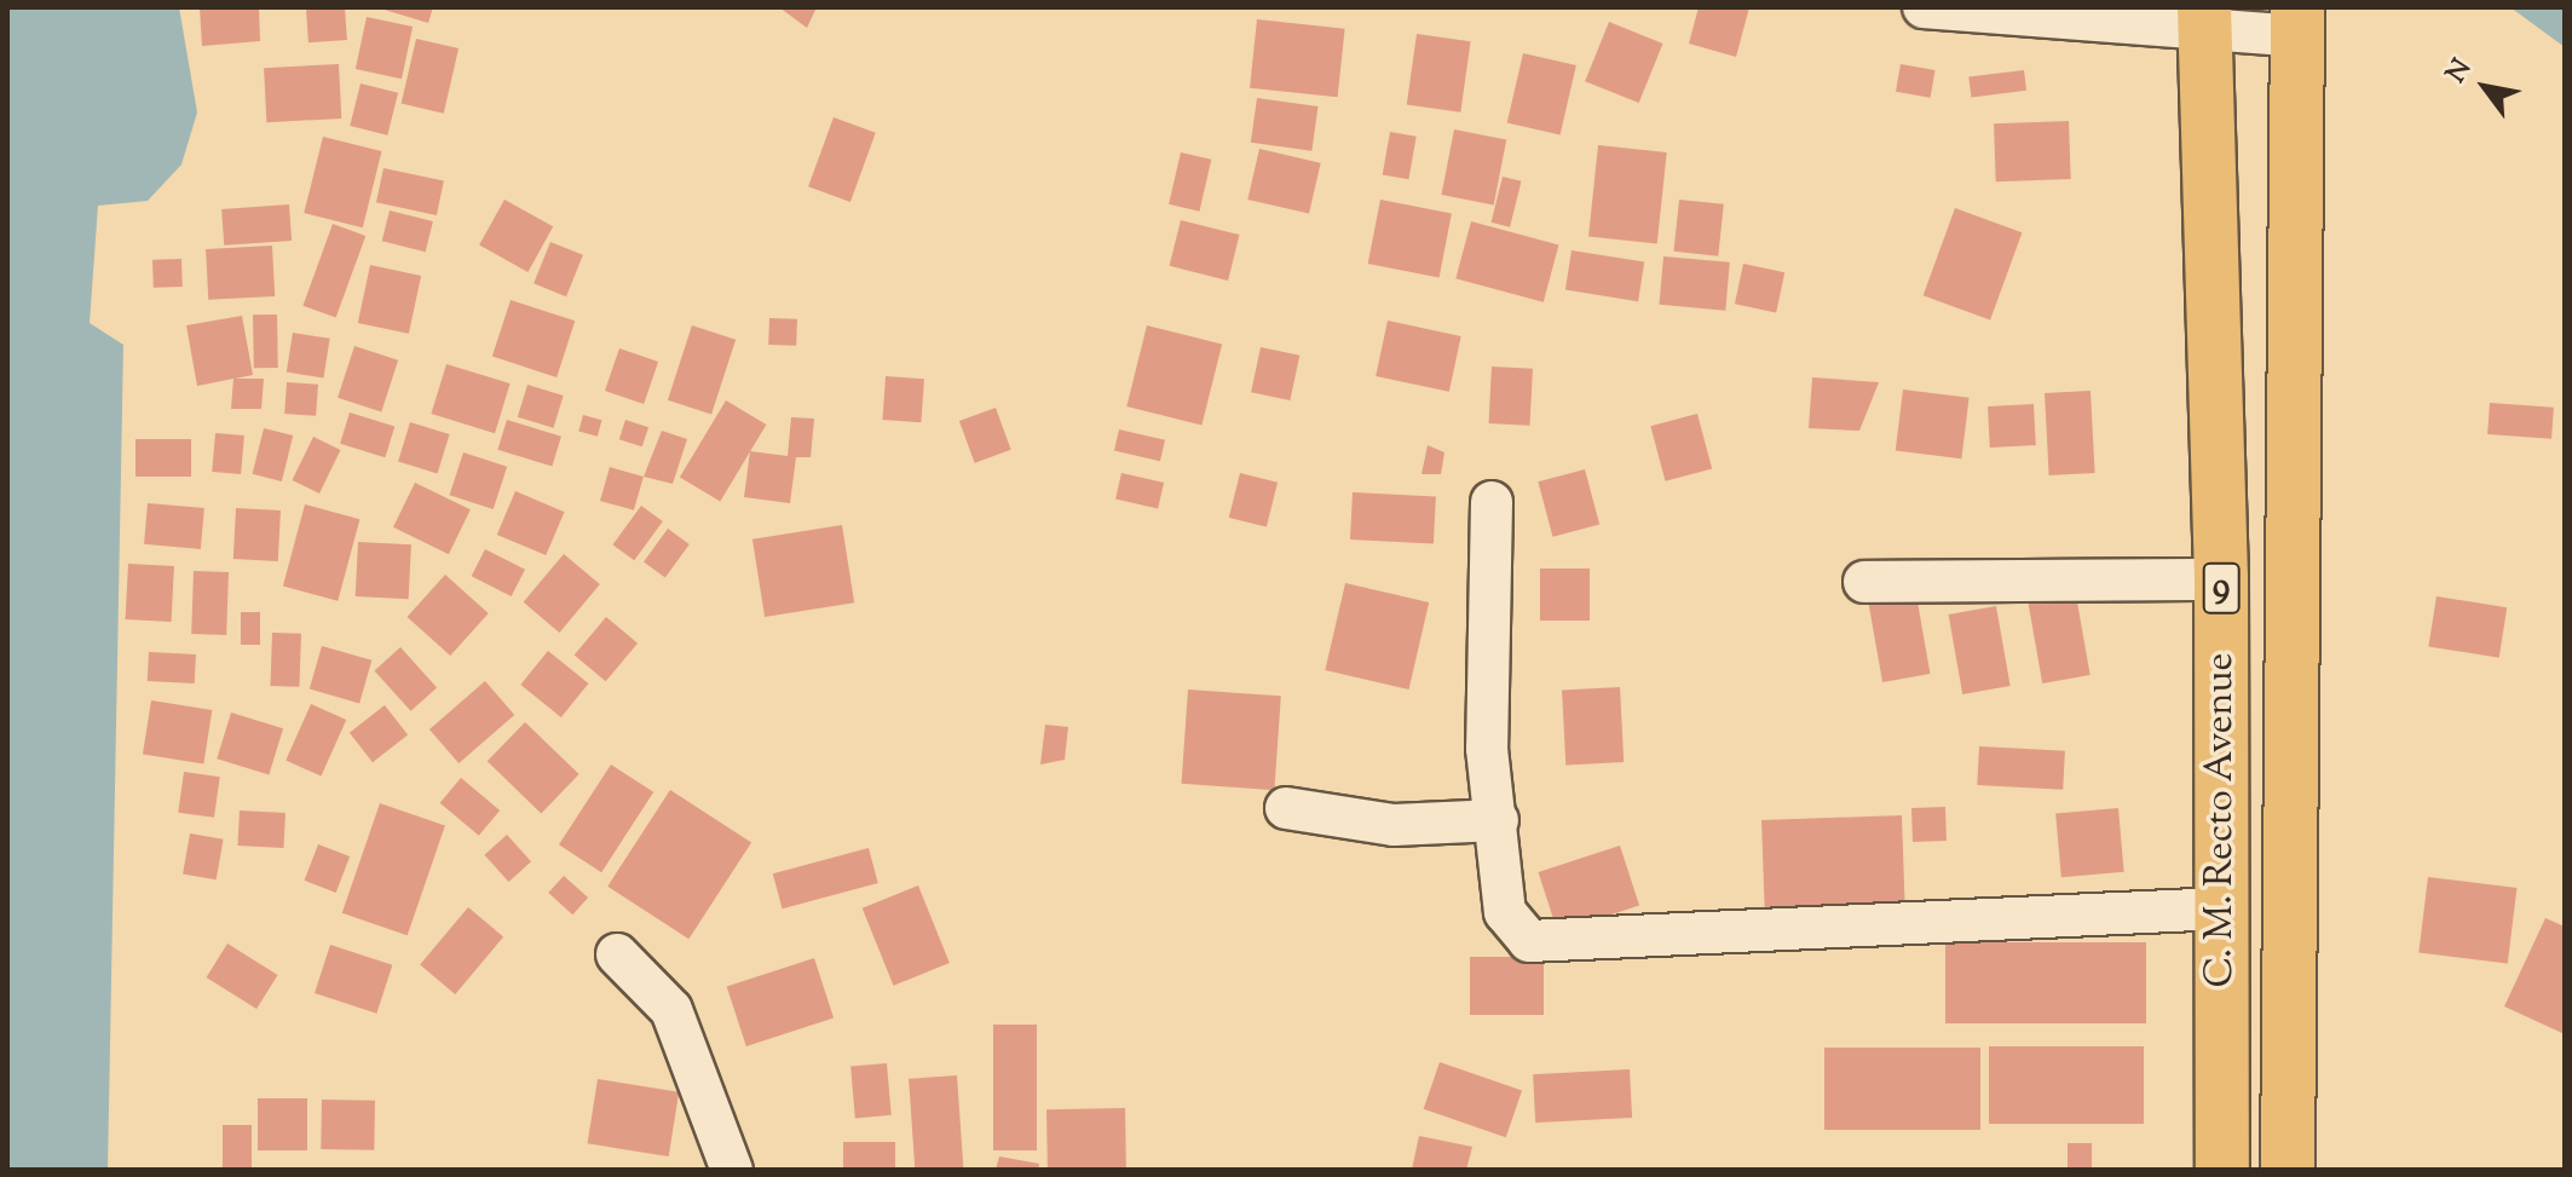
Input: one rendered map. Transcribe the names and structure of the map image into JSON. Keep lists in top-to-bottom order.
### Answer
{
  "streets": {
    "highway": ["9", "C. M. Recto Avenue"]
  },
  "north": "top left"
}
